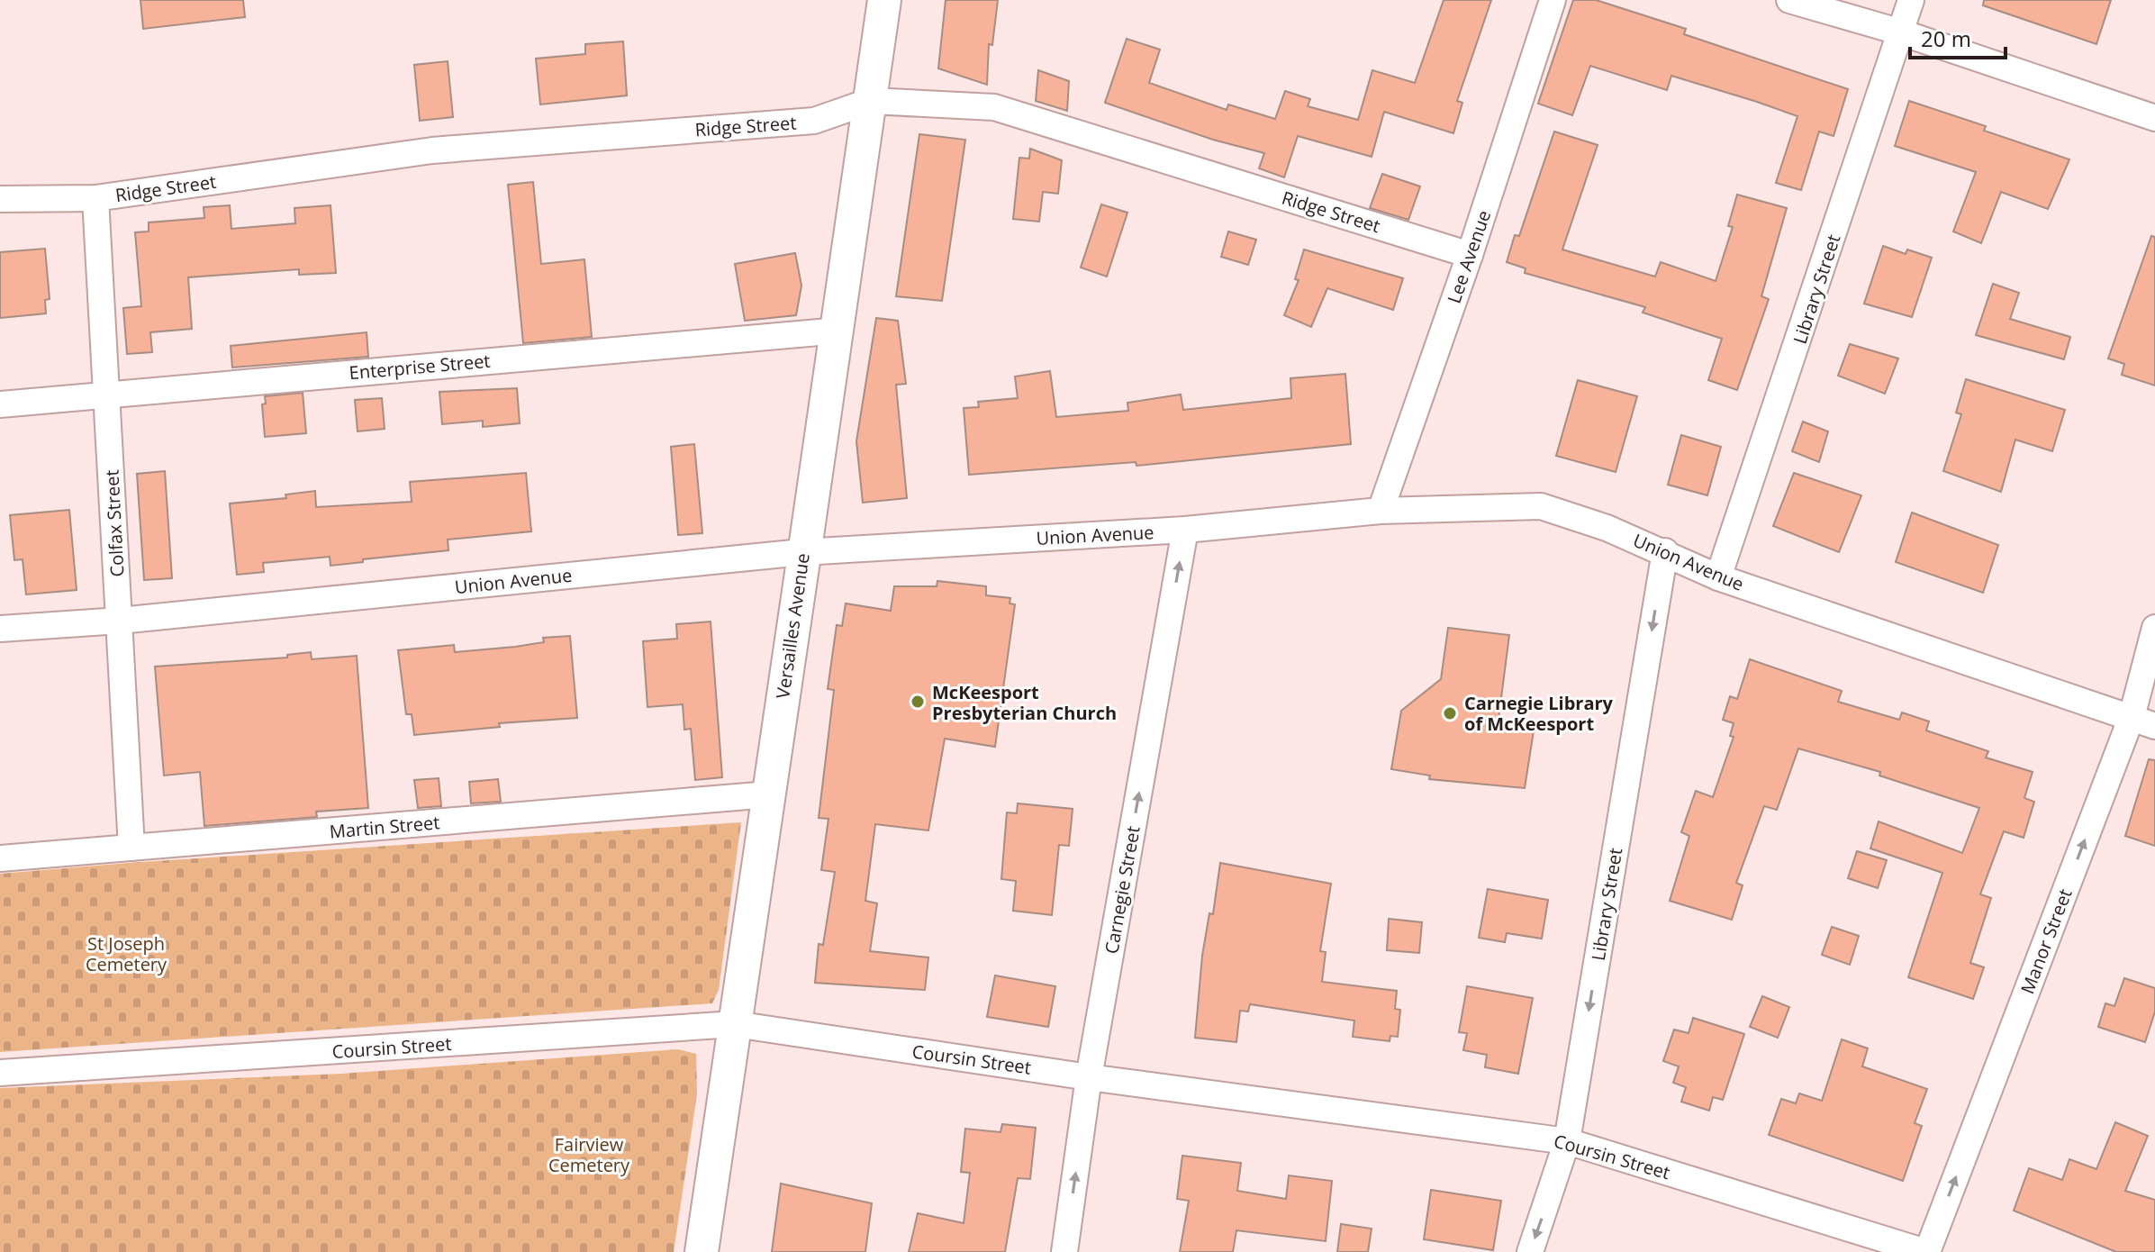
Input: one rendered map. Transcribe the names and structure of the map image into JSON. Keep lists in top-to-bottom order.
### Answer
{
  "streets": {
    "street": [
      "Ridge Street",
      "Lee Avenue",
      "Library Street",
      "Enterprise Street",
      "Colfax Street",
      "Union Avenue",
      "Versailles Avenue",
      "Martin Street",
      "Carnegie Street",
      "Manor Street",
      "Coursin Street"
    ]
  },
  "crossings": [
    ["Ridge Street", "Lee Avenue"],
    ["Ridge Street", "Colfax Street"],
    ["Ridge Street", "Versailles Avenue"],
    ["Lee Avenue", "Union Avenue"],
    ["Library Street", "Union Avenue"],
    ["Library Street", "Coursin Street"],
    ["Enterprise Street", "Colfax Street"],
    ["Enterprise Street", "Versailles Avenue"],
    ["Colfax Street", "Union Avenue"],
    ["Colfax Street", "Martin Street"],
    ["Union Avenue", "Versailles Avenue"],
    ["Union Avenue", "Carnegie Street"],
    ["Union Avenue", "Manor Street"],
    ["Versailles Avenue", "Martin Street"],
    ["Versailles Avenue", "Coursin Street"],
    ["Carnegie Street", "Coursin Street"],
    ["Manor Street", "Coursin Street"]
  ],
  "one_way": ["Library Street", "Carnegie Street", "Manor Street"],
  "parks": ["St Joseph Cemetery", "Fairview Cemetery"],
  "places": ["McKeesport Presbyterian Church", "Carnegie Library of McKeesport"],
  "scale_bar": "20 m"
}
